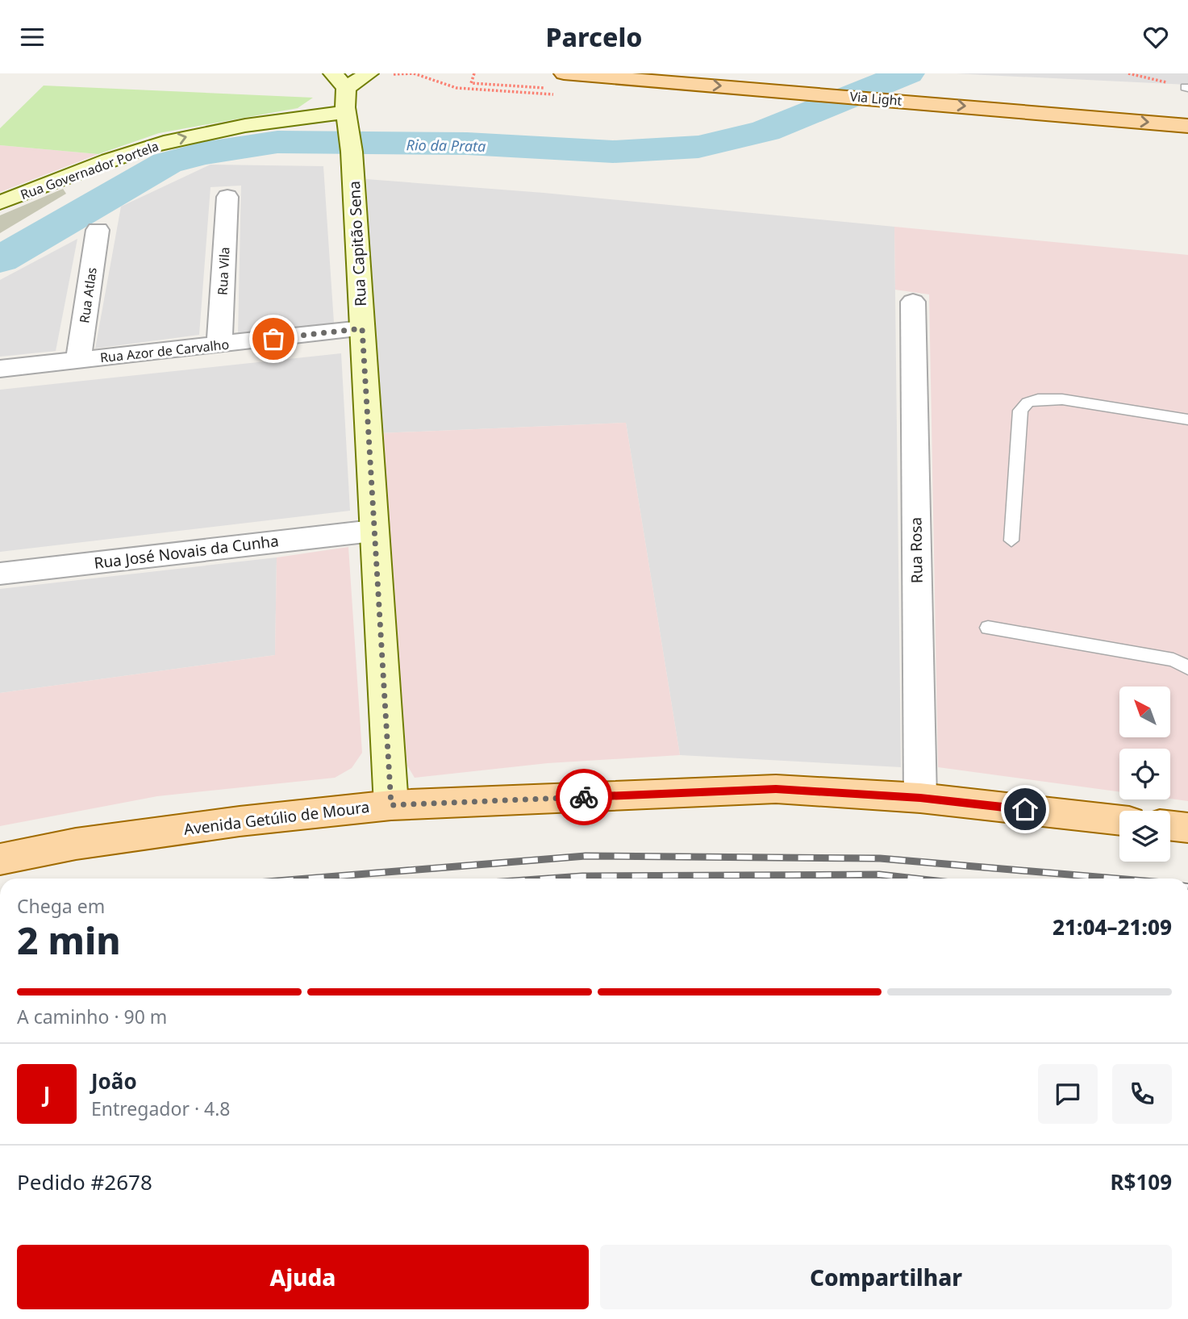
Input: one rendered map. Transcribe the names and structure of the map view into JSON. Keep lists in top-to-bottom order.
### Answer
{
  "streets": {
    "main road": ["Via Light", "Avenida Getúlio de Moura"],
    "street": [
      "Rua Governador Portela",
      "Rua Capitão Sena",
      "Rua Vila",
      "Rua Atlas",
      "Rua Azor de Carvalho",
      "Rua Rosa",
      "Rua José Novais da Cunha"
    ]
  },
  "crossings": [
    ["Rua Governador Portela", "Rua Capitão Sena"],
    ["Rua Capitão Sena", "Rua Azor de Carvalho"],
    ["Rua Capitão Sena", "Rua José Novais da Cunha"],
    ["Rua Capitão Sena", "Avenida Getúlio de Moura"],
    ["Rua Vila", "Rua Azor de Carvalho"],
    ["Rua Atlas", "Rua Azor de Carvalho"],
    ["Rua Rosa", "Avenida Getúlio de Moura"]
  ],
  "one_way": ["Via Light", "Rua Governador Portela"],
  "water": ["Rio da Prata"],
  "north": "top left",
  "page": {
    "header": "Parcelo",
    "heading": ["2 min", "Chega em", "21:04–21:09"],
    "panel": [
      "João",
      "Entregador · 4.8",
      "Pedido #2678",
      "R$109"
    ],
    "bar": "A caminho · 90 m",
    "round": "J",
    "buttons": ["Ajuda", "Compartilhar"]
  }
}
